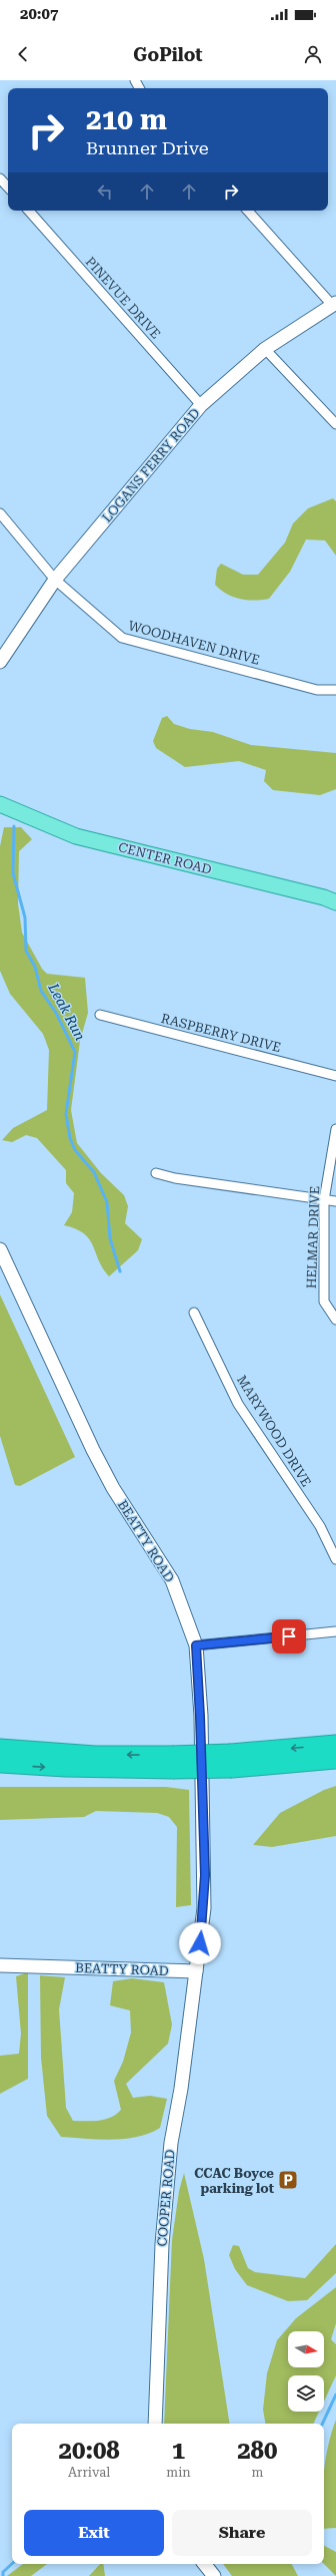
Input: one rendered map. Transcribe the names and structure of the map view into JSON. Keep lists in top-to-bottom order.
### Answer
{
  "streets": {
    "main road": ["CENTER ROAD"],
    "street": [
      "PINEVUE DRIVE",
      "LOGANS FERRY ROAD",
      "WOODHAVEN DRIVE",
      "RASPBERRY DRIVE",
      "HELMAR DRIVE",
      "MARYWOOD DRIVE",
      "BEATTY ROAD",
      "COOPER ROAD"
    ]
  },
  "crossings": [
    ["PINEVUE DRIVE", "LOGANS FERRY ROAD"],
    ["LOGANS FERRY ROAD", "WOODHAVEN DRIVE"],
    ["BEATTY ROAD", "COOPER ROAD"]
  ],
  "water": ["Leak Run"],
  "places": {
    "parking": ["CCAC Boyce parking lot"]
  },
  "north": "right",
  "page": {
    "status": "20:07",
    "header": "GoPilot",
    "turn": ["210 m", "Brunner Drive"],
    "eta": [
      "20:08",
      "Arrival",
      "1",
      "min",
      "280",
      "m"
    ],
    "buttons": ["Exit", "Share"]
  }
}
